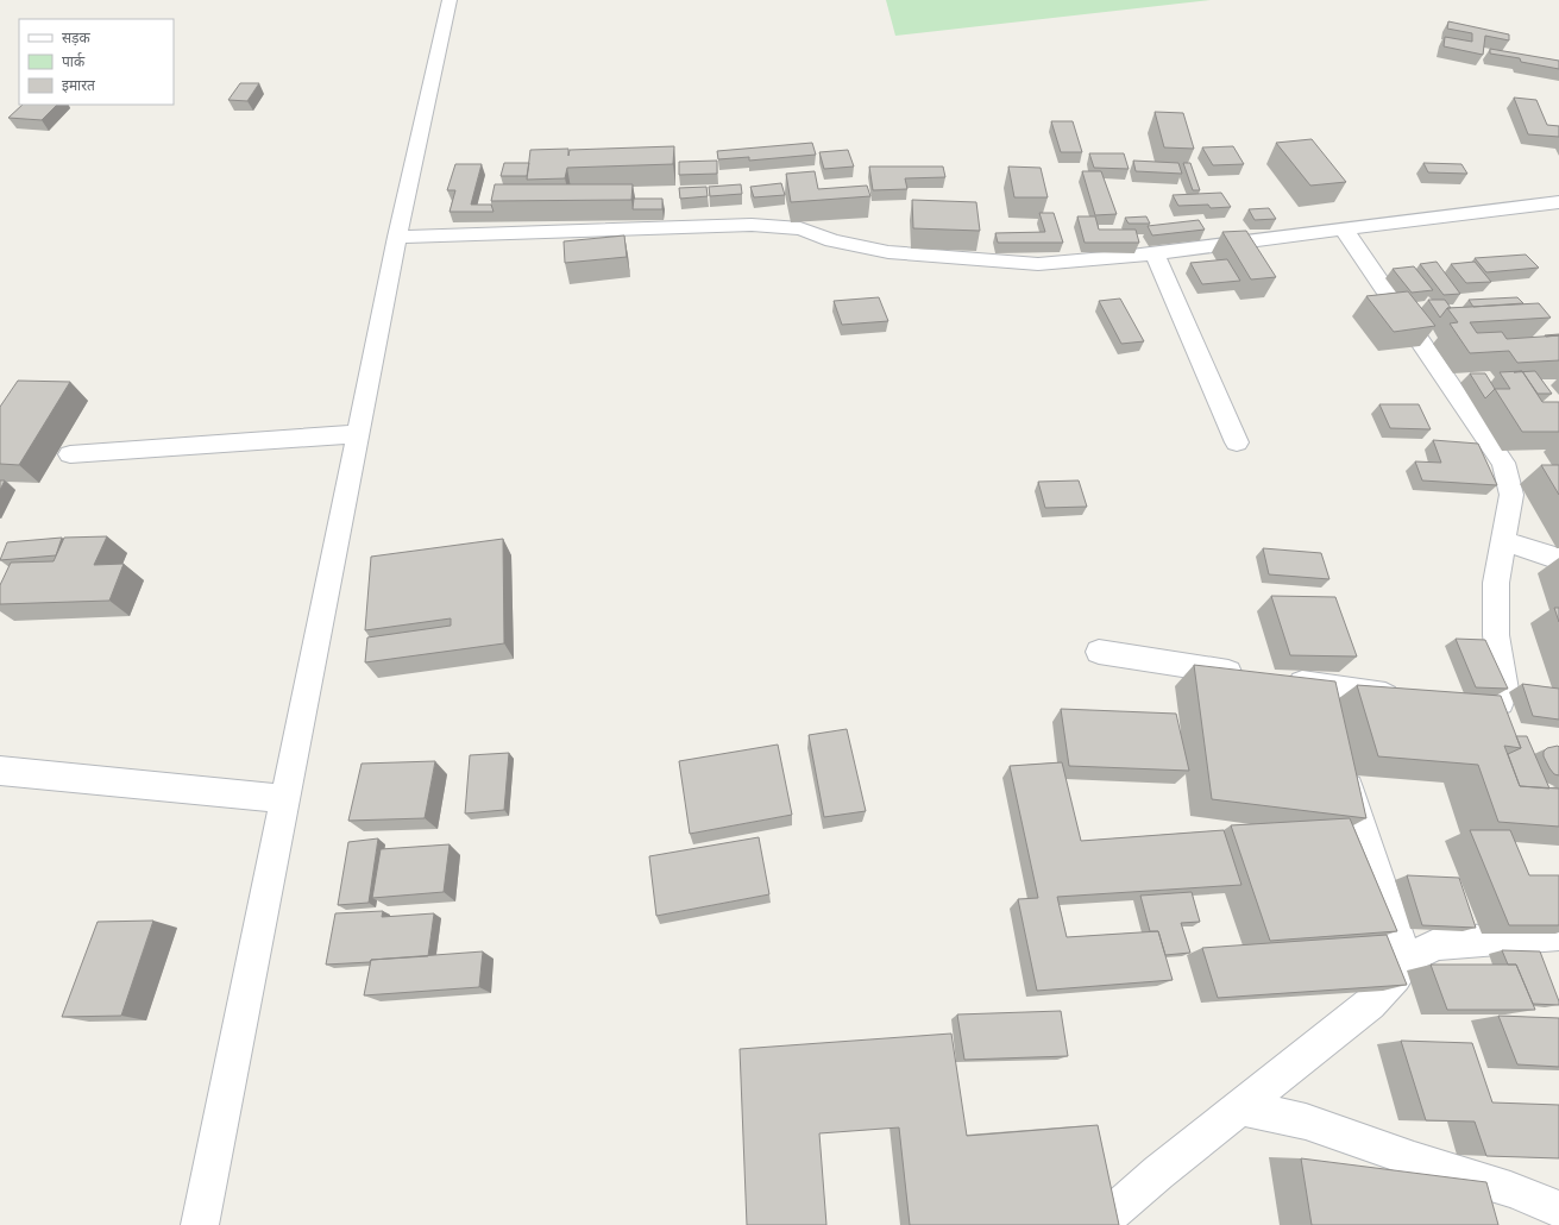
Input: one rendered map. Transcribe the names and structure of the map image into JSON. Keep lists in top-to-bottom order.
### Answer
{
  "legend": ["सड़क", "पार्क", "इमारत"]
}
